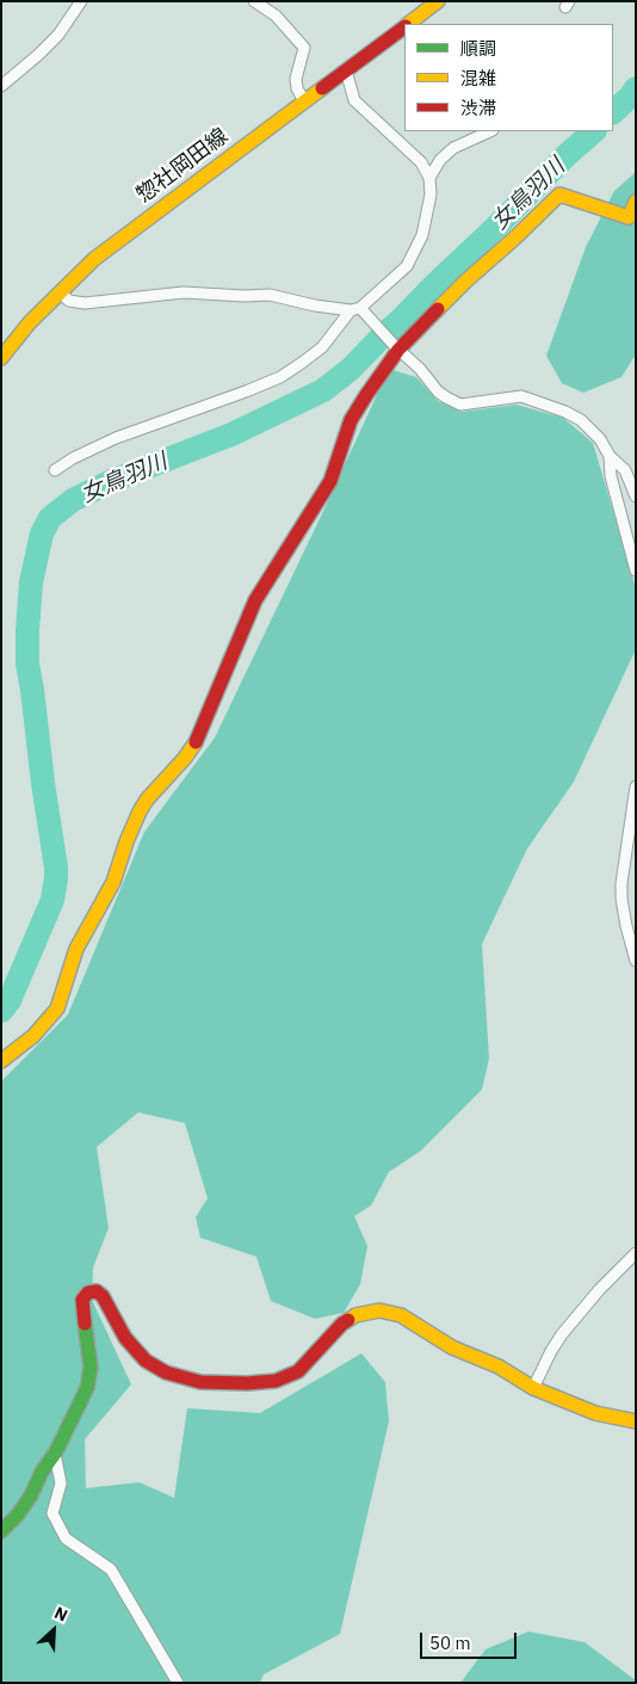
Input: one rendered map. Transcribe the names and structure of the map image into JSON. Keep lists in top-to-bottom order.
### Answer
{
  "streets": {
    "street": ["惣社岡田線"]
  },
  "water": ["女鳥羽川"],
  "legend": ["順調", "混雑", "渋滞"],
  "scale_bar": "50 m",
  "north": "top right"
}
